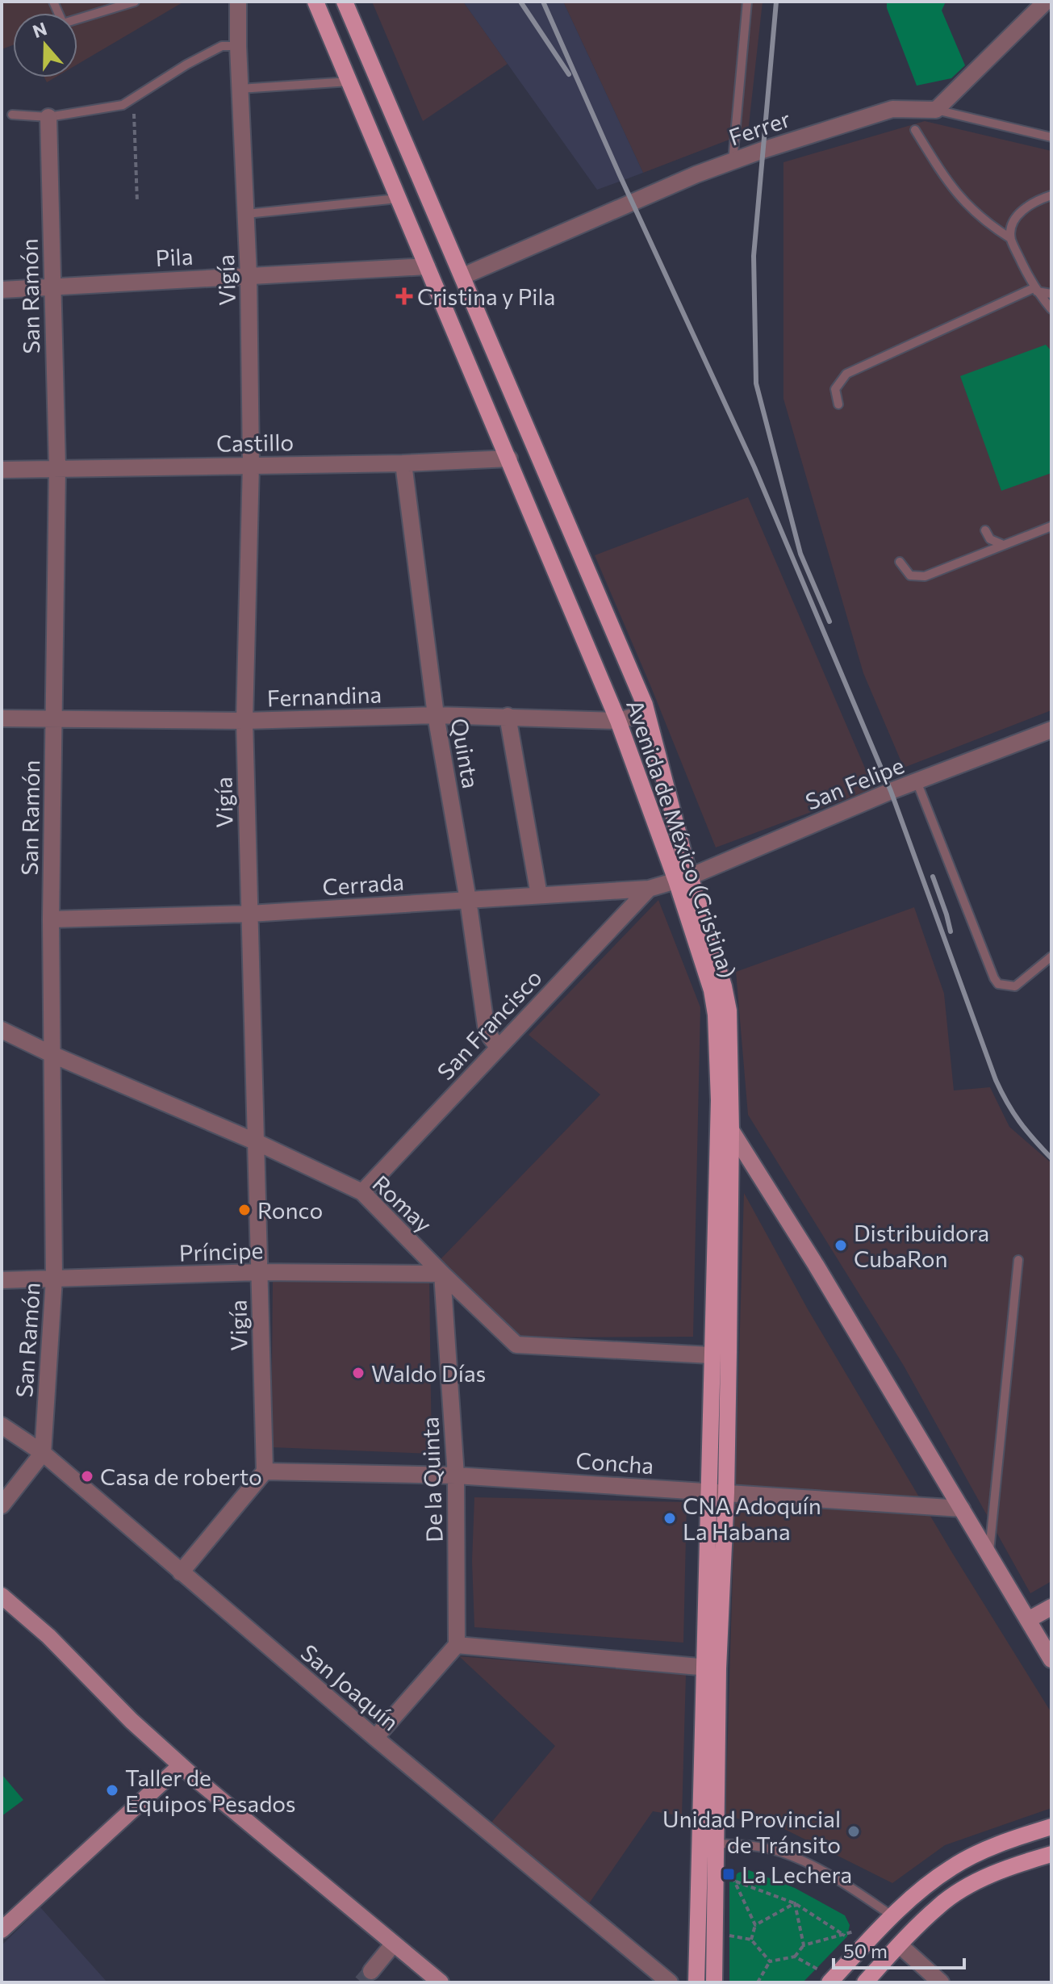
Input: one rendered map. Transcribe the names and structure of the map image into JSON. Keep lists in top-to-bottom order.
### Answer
{
  "streets": {
    "main road": ["Avenida de México (Cristina)"],
    "street": [
      "Ferrer",
      "Pila",
      "Vigía",
      "San Ramón",
      "Castillo",
      "Fernandina",
      "Quinta",
      "San Felipe",
      "Cerrada",
      "San Francisco",
      "Romay",
      "Príncipe",
      "Concha",
      "De la Quinta",
      "San Joaquín"
    ]
  },
  "crossings": [
    ["Ferrer", "Avenida de México (Cristina)"],
    ["Pila", "Vigía"],
    ["Pila", "San Ramón"],
    ["Pila", "Avenida de México (Cristina)"],
    ["Vigía", "Castillo"],
    ["Vigía", "Fernandina"],
    ["Vigía", "Cerrada"],
    ["Vigía", "Romay"],
    ["Vigía", "Príncipe"],
    ["Vigía", "Concha"],
    ["San Ramón", "Castillo"],
    ["San Ramón", "Fernandina"],
    ["San Ramón", "Cerrada"],
    ["San Ramón", "Romay"],
    ["San Ramón", "Príncipe"],
    ["San Ramón", "San Joaquín"],
    ["Castillo", "Quinta"],
    ["Castillo", "Avenida de México (Cristina)"],
    ["Fernandina", "Quinta"],
    ["Fernandina", "Avenida de México (Cristina)"],
    ["Quinta", "Cerrada"],
    ["Quinta", "San Francisco"],
    ["San Felipe", "Avenida de México (Cristina)"],
    ["San Felipe", "Cerrada"],
    ["Avenida de México (Cristina)", "Cerrada"],
    ["Avenida de México (Cristina)", "Romay"],
    ["Avenida de México (Cristina)", "Concha"],
    ["Cerrada", "San Francisco"],
    ["San Francisco", "Romay"],
    ["Romay", "Príncipe"],
    ["Romay", "De la Quinta"],
    ["Príncipe", "De la Quinta"],
    ["Concha", "De la Quinta"]
  ],
  "places": {
    "health": ["Cristina y Pila"],
    "other": [
      "Ronco",
      "Distribuidora CubaRon",
      "Waldo Días",
      "Casa de roberto",
      "CNA Adoquín La Habana",
      "Taller de Equipos Pesados",
      "Unidad Provincial de Tránsito"
    ],
    "transit": ["La Lechera"]
  },
  "scale_bar": "50 m",
  "north": "top"
}
